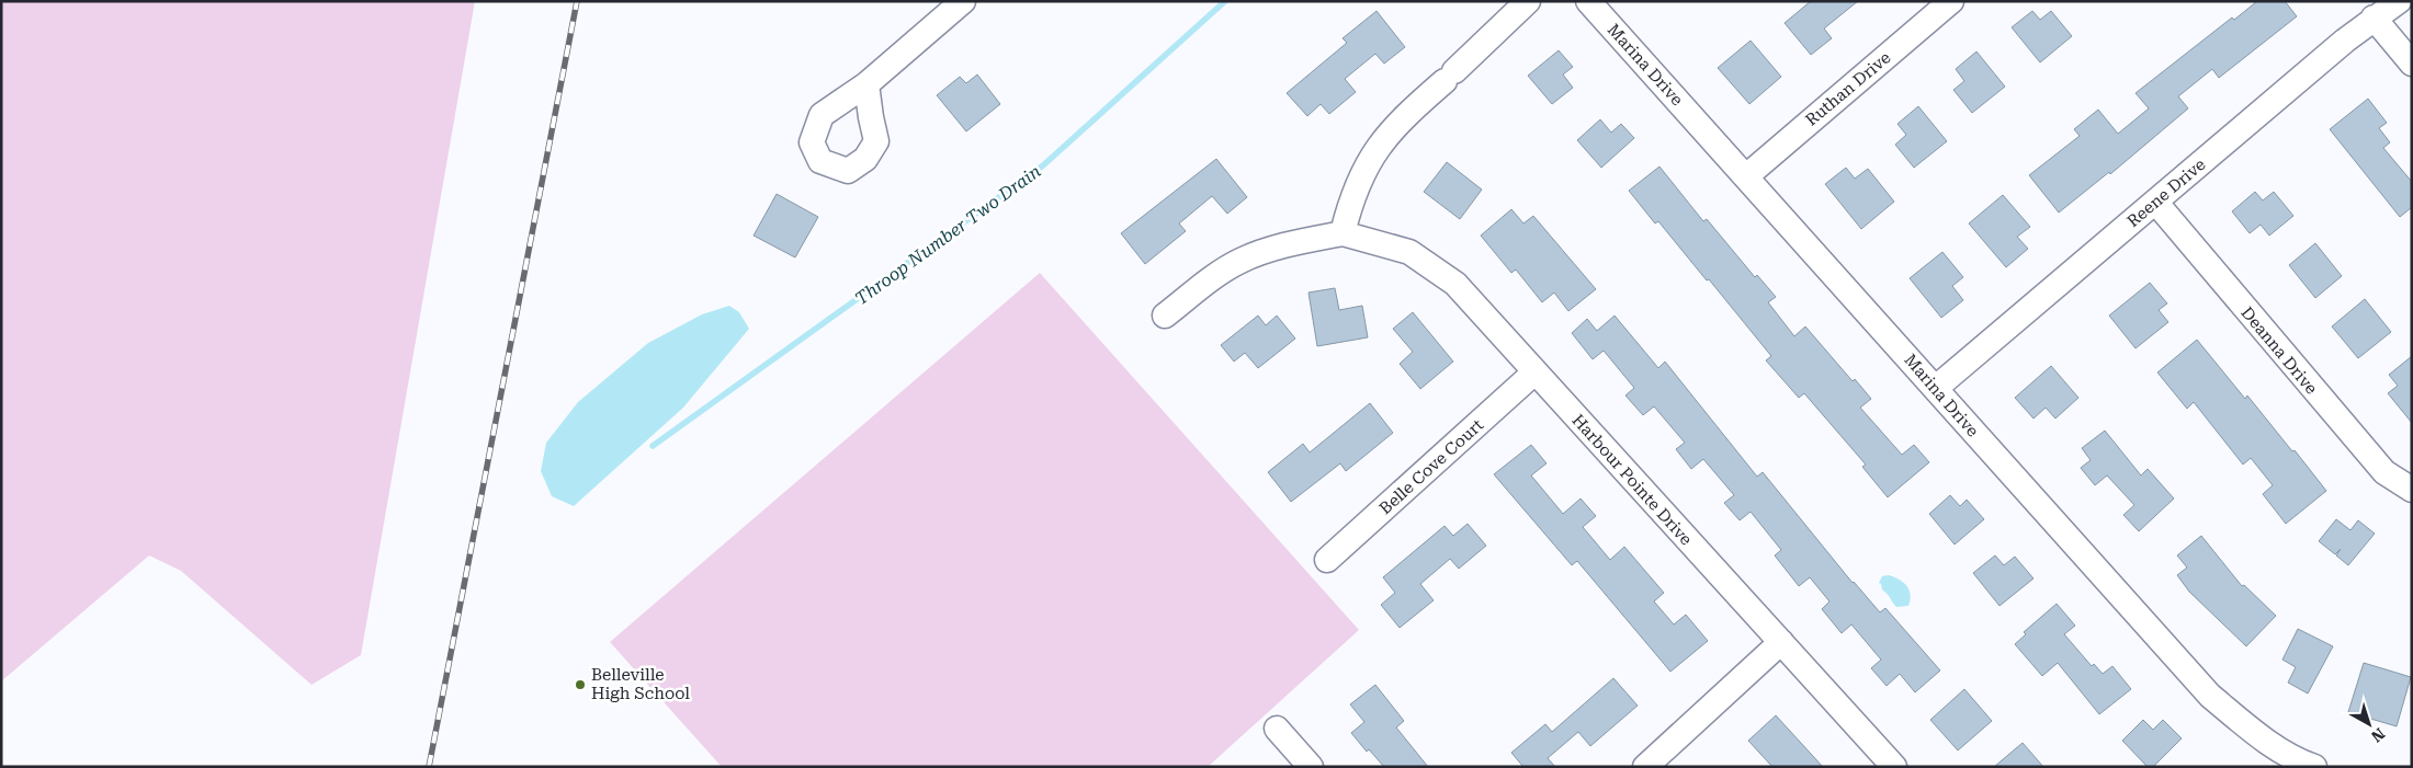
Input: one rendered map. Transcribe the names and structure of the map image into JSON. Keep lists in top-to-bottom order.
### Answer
{
  "streets": {
    "street": [
      "Marina Drive",
      "Ruthan Drive",
      "Reene Drive",
      "Deanna Drive",
      "Belle Cove Court",
      "Harbour Pointe Drive"
    ]
  },
  "crossings": [
    ["Marina Drive", "Ruthan Drive"],
    ["Marina Drive", "Reene Drive"],
    ["Reene Drive", "Deanna Drive"],
    ["Belle Cove Court", "Harbour Pointe Drive"]
  ],
  "water": ["Throop Number Two Drain"],
  "places": ["Belleville High School"],
  "north": "bottom right"
}
